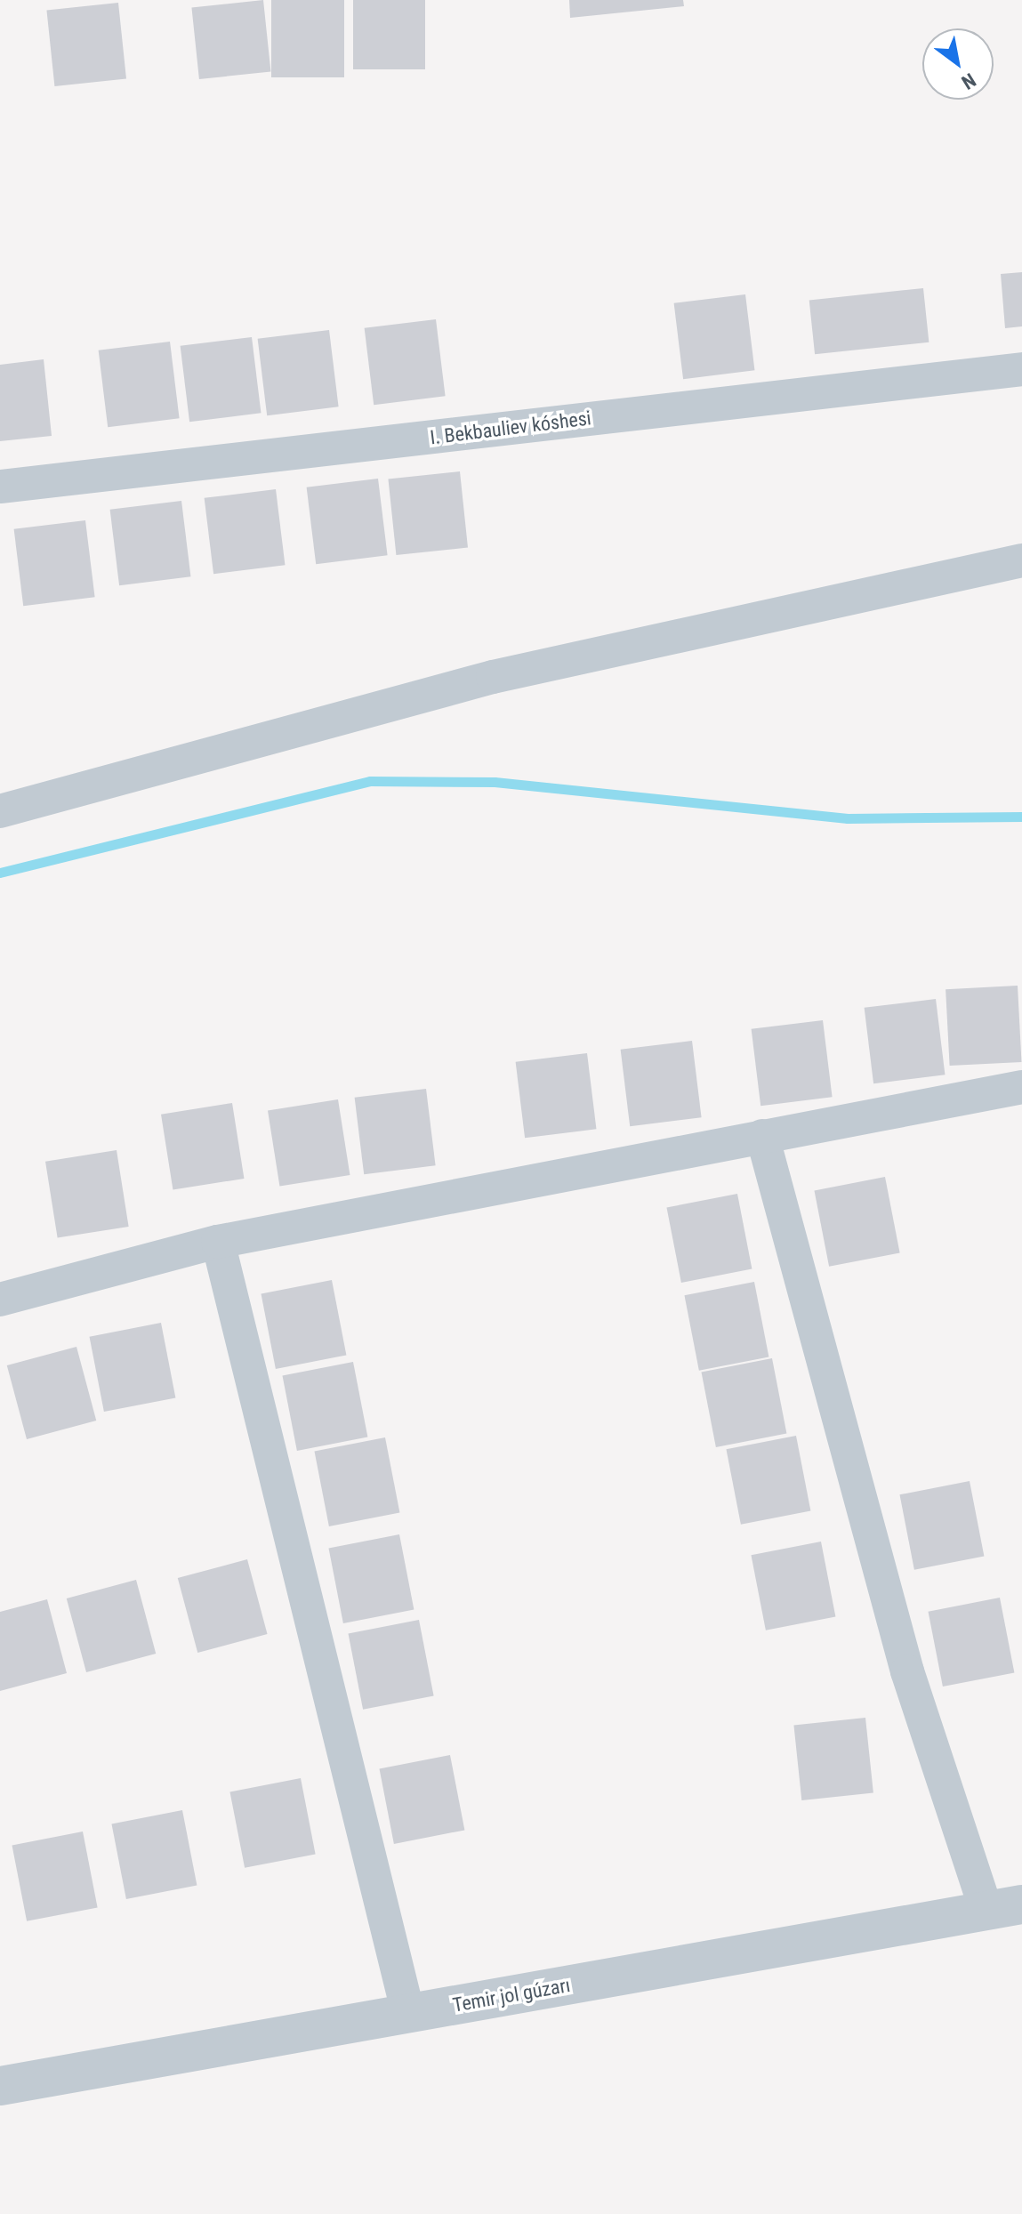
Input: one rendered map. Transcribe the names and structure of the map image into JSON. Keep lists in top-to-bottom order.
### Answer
{
  "streets": {
    "street": ["I. Bekbauliev kóshesi", "Temir jol gúzarı"]
  },
  "north": "bottom right"
}
